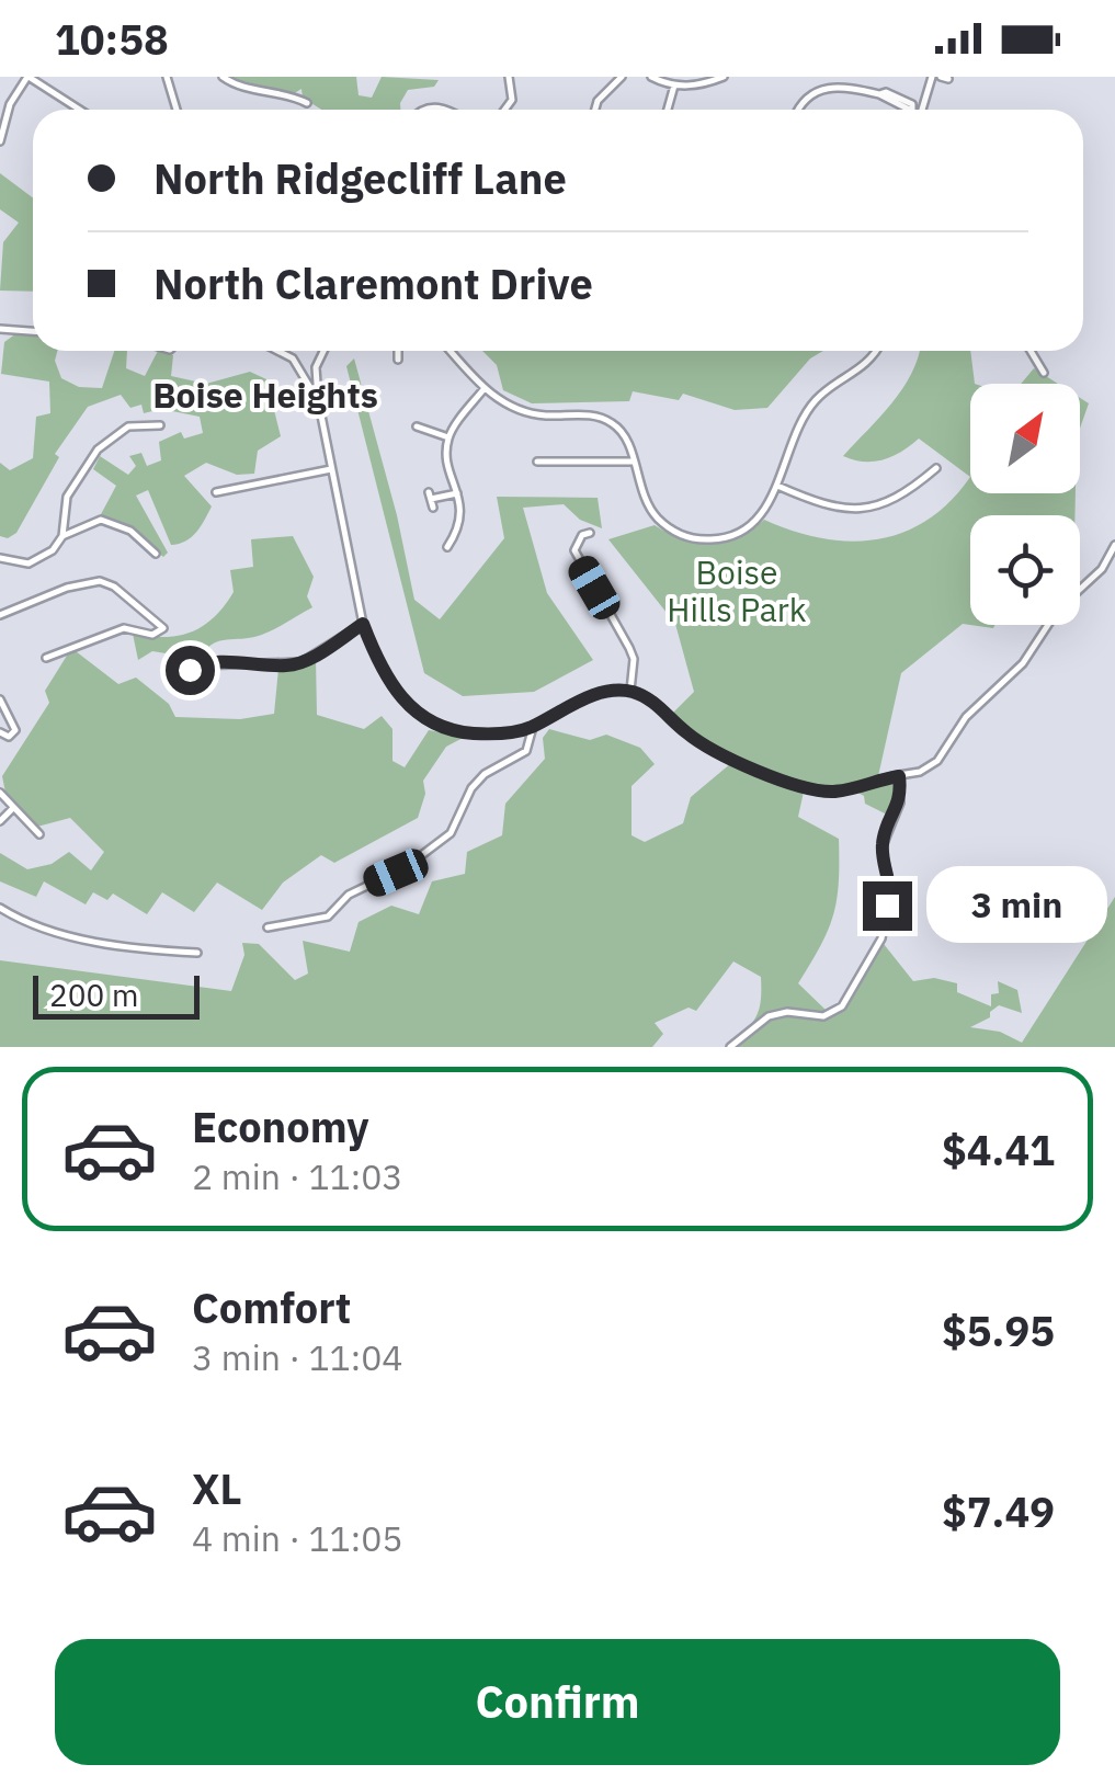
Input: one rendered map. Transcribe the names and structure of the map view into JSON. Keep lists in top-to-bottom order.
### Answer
{
  "districts": ["Boise Heights"],
  "parks": ["Boise Hills Park"],
  "scale_bar": "200 m",
  "north": "top right",
  "page": {
    "status": "10:58",
    "banner": ["North Ridgecliff Lane", "North Claremont Drive"],
    "bubble": "3 min",
    "scale": "200 m",
    "list": [
      {
        "name": "Economy",
        "note": "2 min · 11:03",
        "value": "$4.41"
      },
      {
        "name": "Comfort",
        "note": "3 min · 11:04",
        "value": "$5.95"
      },
      {
        "name": "XL",
        "note": "4 min · 11:05",
        "value": "$7.49"
      }
    ],
    "buttons": "Confirm"
  }
}
